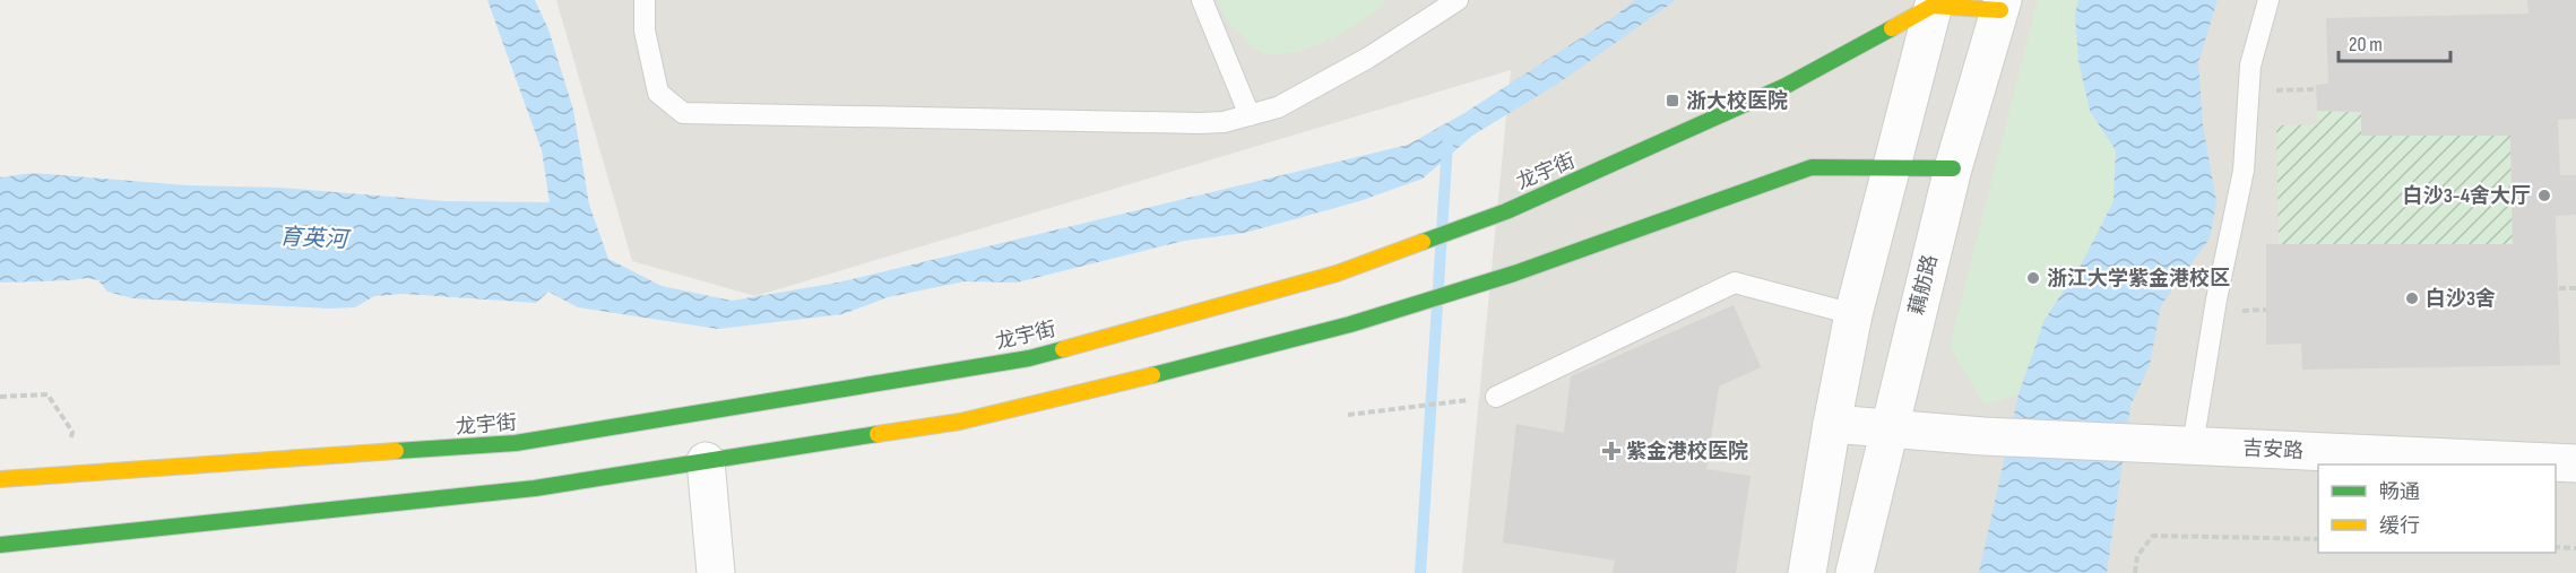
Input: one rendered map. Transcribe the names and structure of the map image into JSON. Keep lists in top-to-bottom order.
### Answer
{
  "streets": {
    "street": ["龙宇街", "藕舫路", "吉安路"]
  },
  "crossings": [
    ["藕舫路", "吉安路"]
  ],
  "water": ["育英河"],
  "places": {
    "transit": ["浙大校医院"],
    "other": ["白沙3-4舍大厅", "浙江大学紫金港校区", "白沙3舍"],
    "health": ["紫金港校医院"]
  },
  "legend": ["畅通", "缓行"],
  "scale_bar": "20 m"
}
